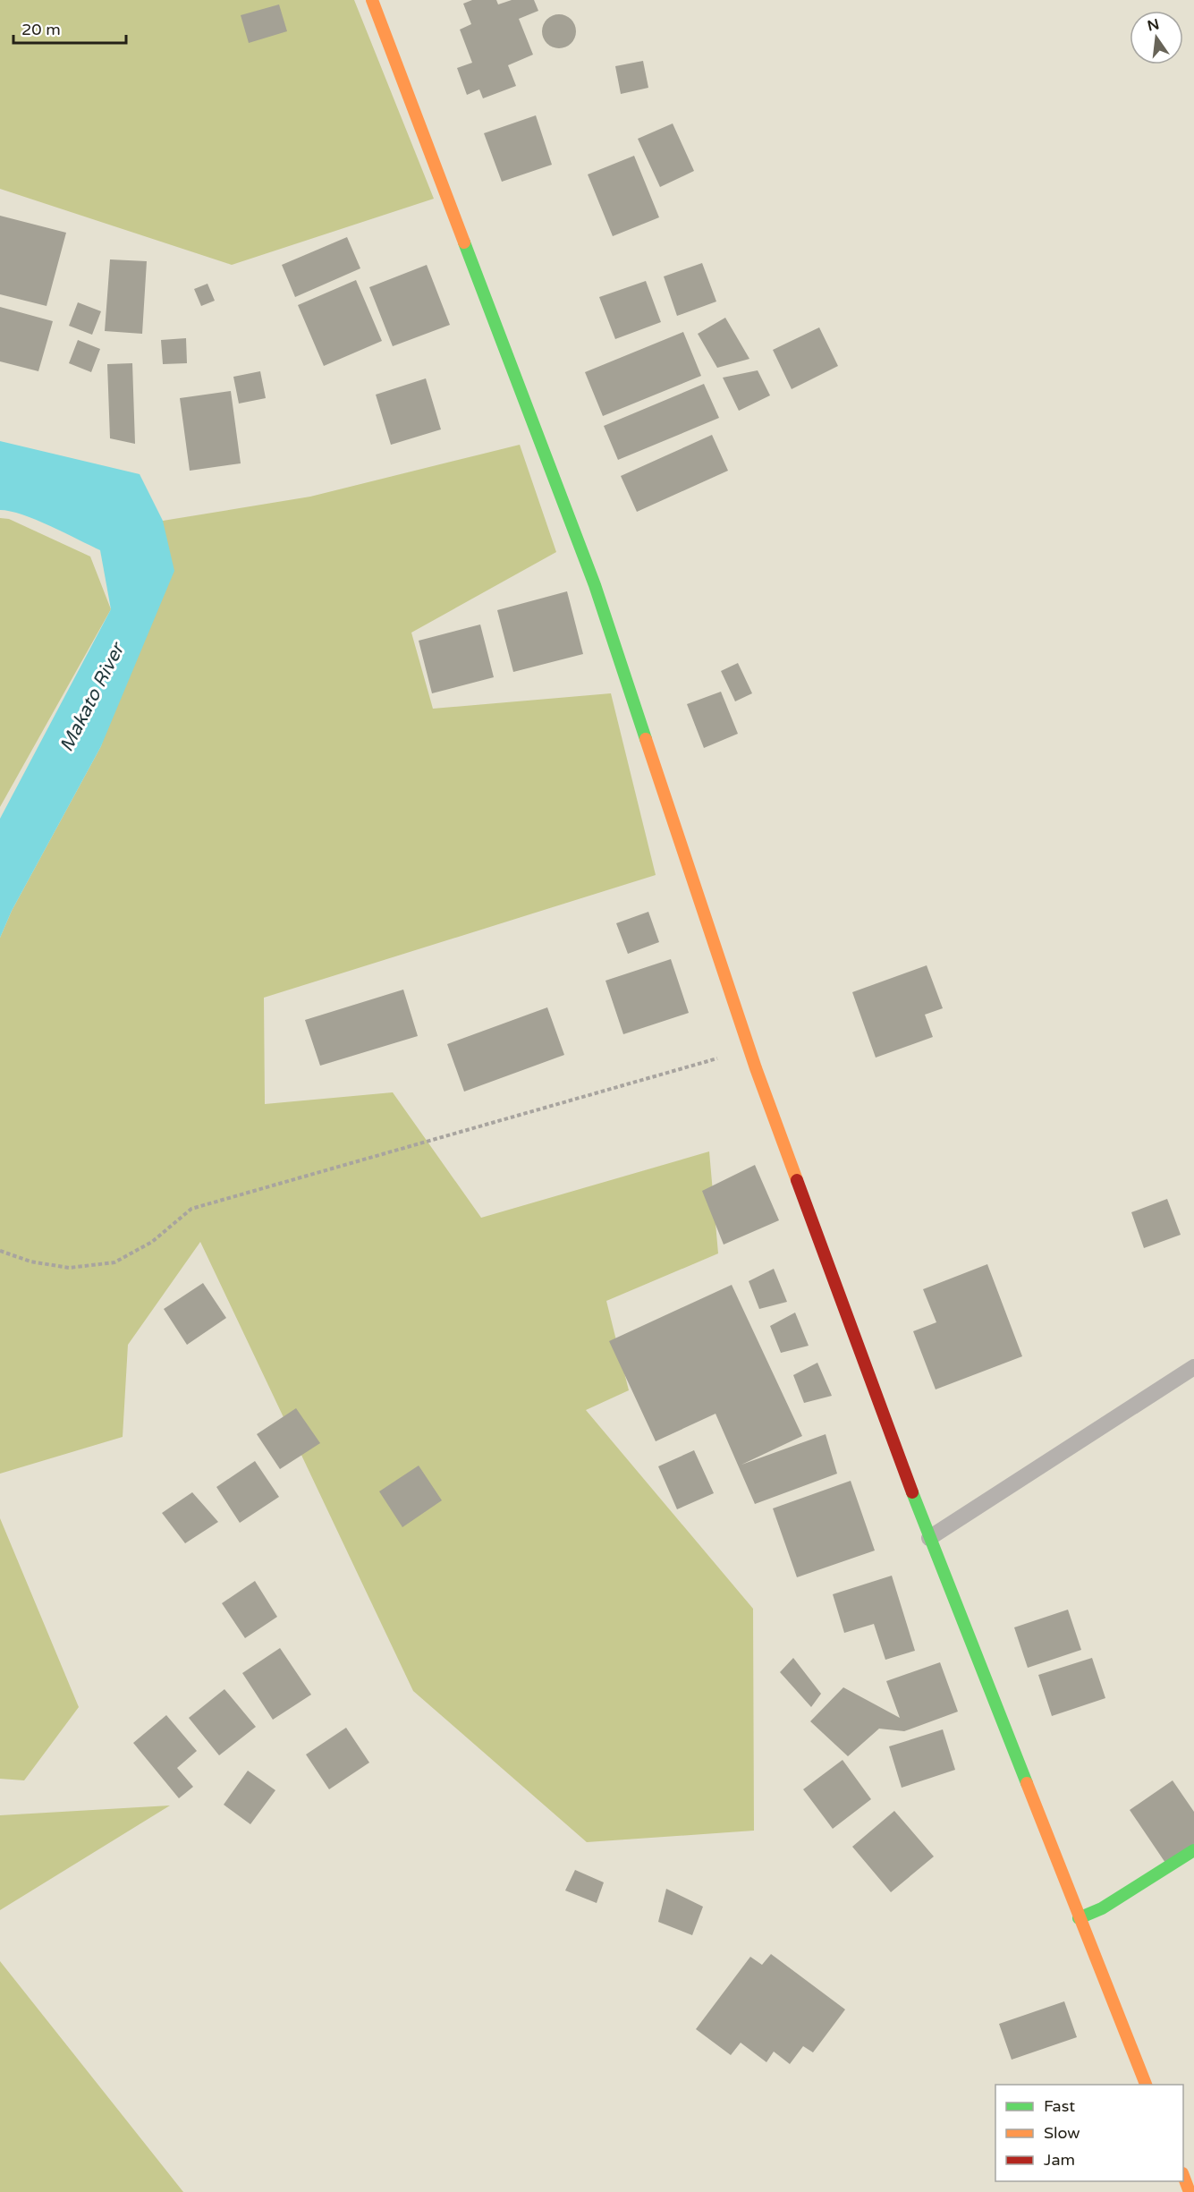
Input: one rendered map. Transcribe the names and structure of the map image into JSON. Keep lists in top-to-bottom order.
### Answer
{
  "water": ["Makato River"],
  "legend": ["Fast", "Slow", "Jam"],
  "scale_bar": "20 m",
  "north": "top"
}
